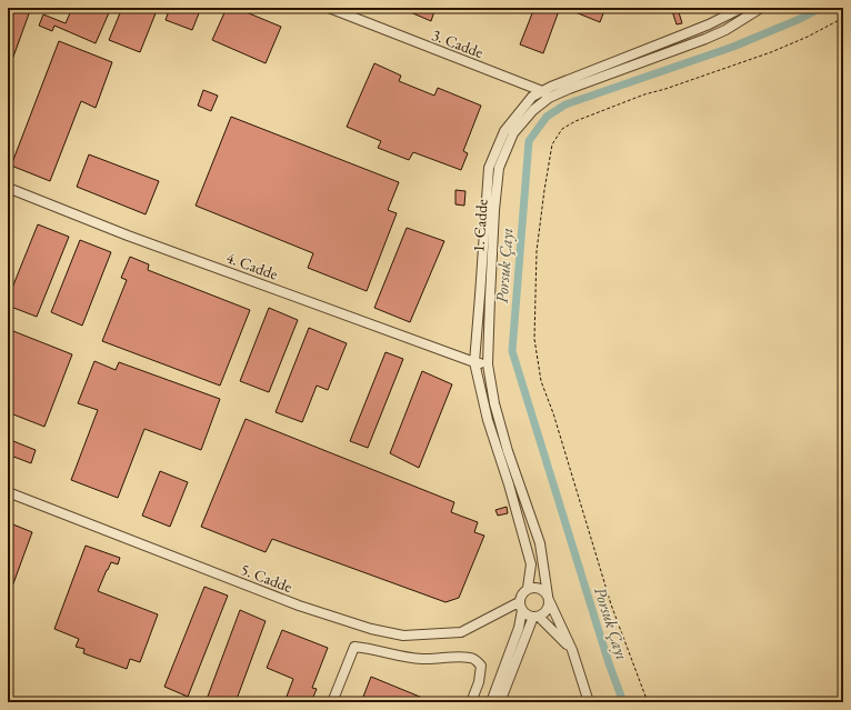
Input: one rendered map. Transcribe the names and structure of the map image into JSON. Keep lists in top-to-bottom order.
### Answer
{
  "streets": {
    "street": [
      "3. Cadde",
      "1. Cadde",
      "4. Cadde",
      "5. Cadde"
    ]
  },
  "crossings": [
    ["3. Cadde", "1. Cadde"],
    ["1. Cadde", "4. Cadde"],
    ["1. Cadde", "5. Cadde"]
  ],
  "water": ["Porsuk Çayı"]
}
